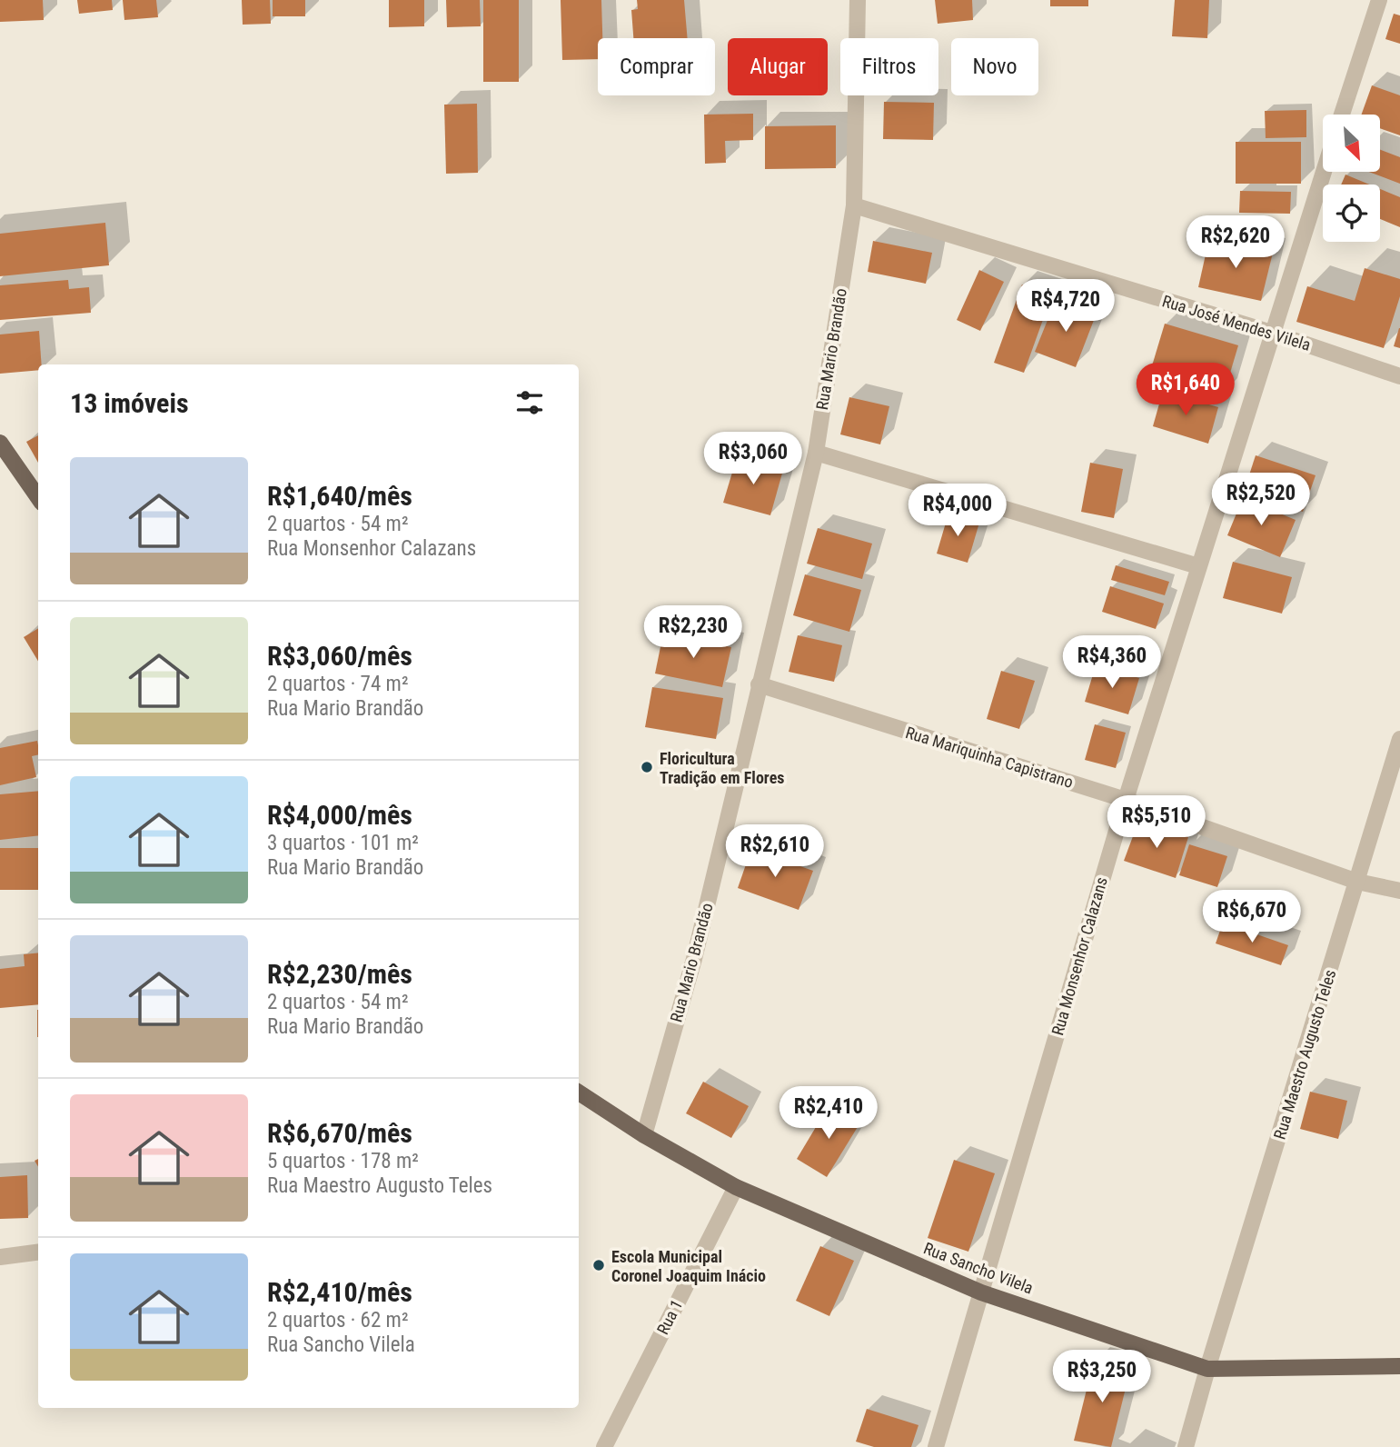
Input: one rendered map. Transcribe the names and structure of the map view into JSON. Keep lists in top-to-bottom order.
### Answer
{
  "streets": {
    "main road": ["Rua Sancho Vilela"],
    "street": [
      "Rua José Mendes Vilela",
      "Rua Mario Brandão",
      "Rua Mariquinha Capistrano",
      "Rua Monsenhor Calazans",
      "Rua Maestro Augusto Teles",
      "Rua 1"
    ]
  },
  "crossings": [
    ["Rua José Mendes Vilela", "Rua Mario Brandão"],
    ["Rua José Mendes Vilela", "Rua Monsenhor Calazans"],
    ["Rua Mario Brandão", "Rua Mariquinha Capistrano"],
    ["Rua Mario Brandão", "Rua Sancho Vilela"],
    ["Rua Mariquinha Capistrano", "Rua Monsenhor Calazans"],
    ["Rua Mariquinha Capistrano", "Rua Maestro Augusto Teles"],
    ["Rua Monsenhor Calazans", "Rua Sancho Vilela"],
    ["Rua Maestro Augusto Teles", "Rua Sancho Vilela"],
    ["Rua Sancho Vilela", "Rua 1"]
  ],
  "places": ["Floricultura Tradição em Flores", "Escola Municipal Coronel Joaquim Inácio"],
  "north": "bottom right",
  "page": {
    "chip": [
      "Comprar",
      "Alugar",
      "Filtros",
      "Novo"
    ],
    "price": [
      "R$2,620",
      "R$4,720",
      "R$1,640",
      "R$3,060",
      "R$2,520",
      "R$4,000",
      "R$2,230",
      "R$4,360",
      "R$5,510",
      "R$2,610",
      "R$6,670",
      "R$2,410",
      "R$3,250"
    ],
    "heading": "13 imóveis",
    "list": [
      {
        "name": "R$1,640/mês",
        "note": "2 quartos · 54 m² · Rua Monsenhor Calazans"
      },
      {
        "name": "R$3,060/mês",
        "note": "2 quartos · 74 m² · Rua Mario Brandão"
      },
      {
        "name": "R$4,000/mês",
        "note": "3 quartos · 101 m² · Rua Mario Brandão"
      },
      {
        "name": "R$2,230/mês",
        "note": "2 quartos · 54 m² · Rua Mario Brandão"
      },
      {
        "name": "R$6,670/mês",
        "note": "5 quartos · 178 m² · Rua Maestro Augusto Teles"
      },
      {
        "name": "R$2,410/mês",
        "note": "2 quartos · 62 m² · Rua Sancho Vilela"
      }
    ]
  }
}
